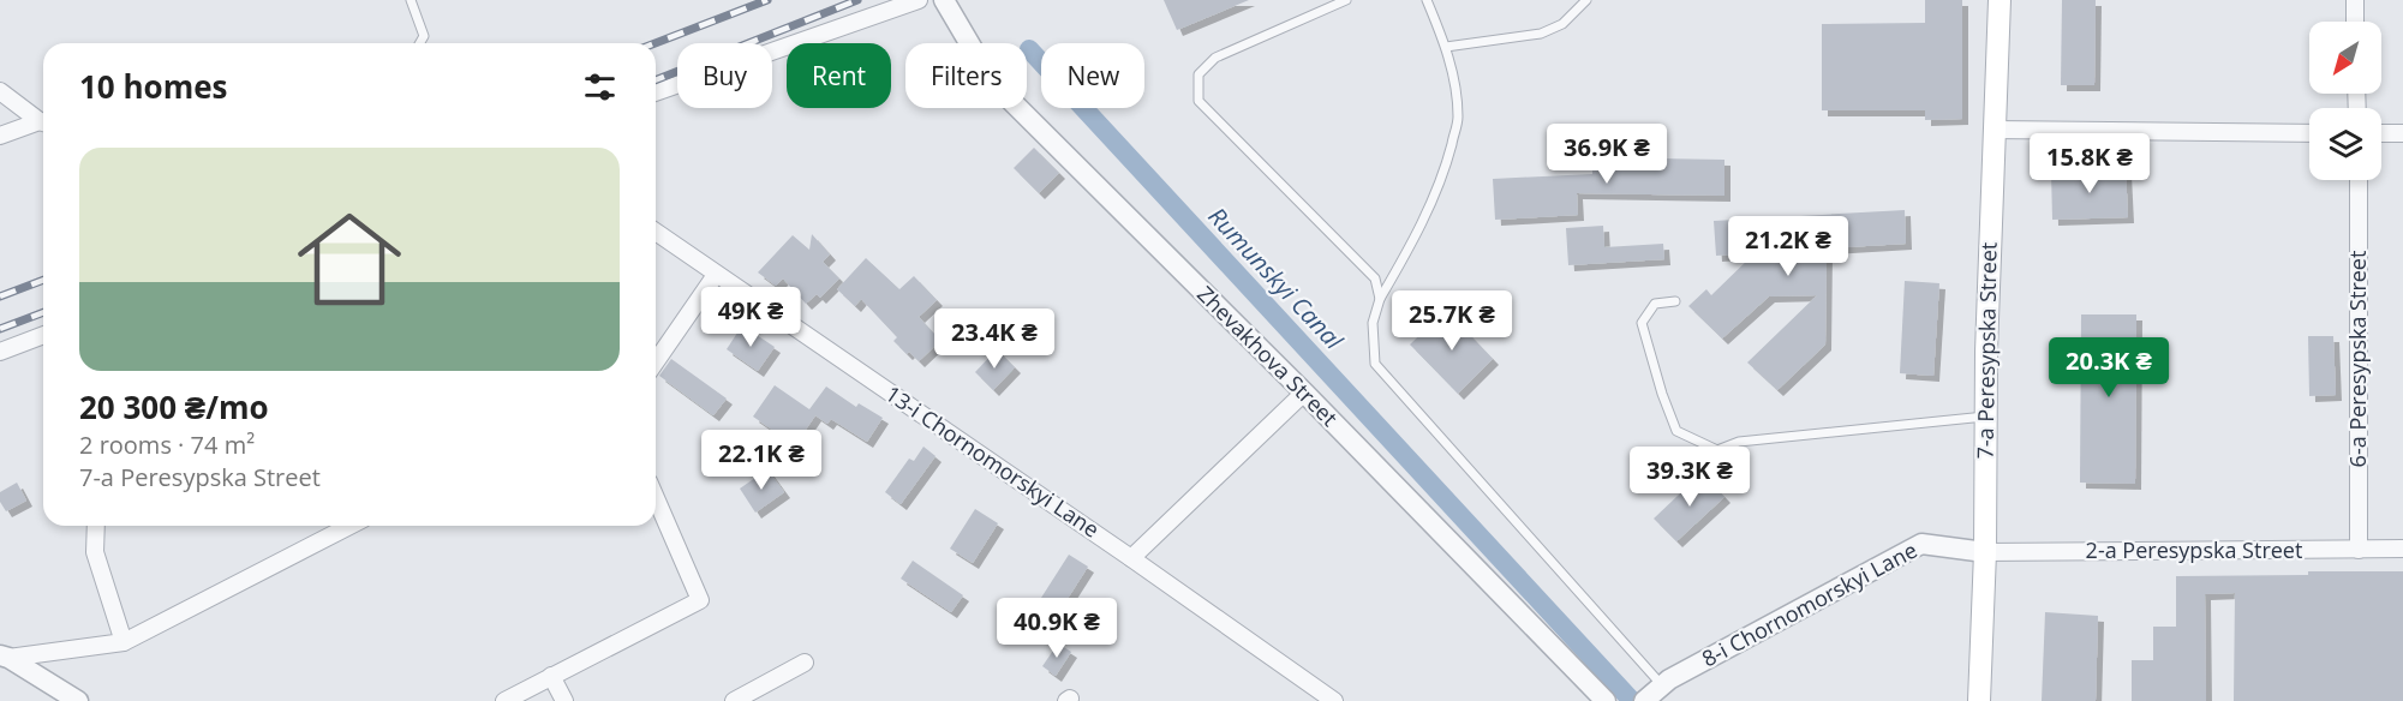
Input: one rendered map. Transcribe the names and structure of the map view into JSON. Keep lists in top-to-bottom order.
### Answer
{
  "streets": {
    "main road": ["7-a Peresypska Street"],
    "street": [
      "Zhevakhova Street",
      "6-a Peresypska Street",
      "13-i Chornomorskyi Lane",
      "2-a Peresypska Street",
      "8-i Chornomorskyi Lane"
    ]
  },
  "crossings": [
    ["7-a Peresypska Street", "2-a Peresypska Street"],
    ["7-a Peresypska Street", "8-i Chornomorskyi Lane"],
    ["6-a Peresypska Street", "2-a Peresypska Street"],
    ["2-a Peresypska Street", "8-i Chornomorskyi Lane"]
  ],
  "water": ["Rumunskyi Canal"],
  "north": "bottom left",
  "page": {
    "chip": [
      "Buy",
      "Rent",
      "Filters",
      "New"
    ],
    "heading": "10 homes",
    "price": [
      "36.9K ₴",
      "15.8K ₴",
      "21.2K ₴",
      "49K ₴",
      "25.7K ₴",
      "23.4K ₴",
      "20.3K ₴",
      "22.1K ₴",
      "39.3K ₴",
      "40.9K ₴"
    ],
    "list": [
      {
        "name": "20 300 ₴/mo",
        "note": "2 rooms · 74 m² · 7-a Peresypska Street"
      }
    ]
  }
}
